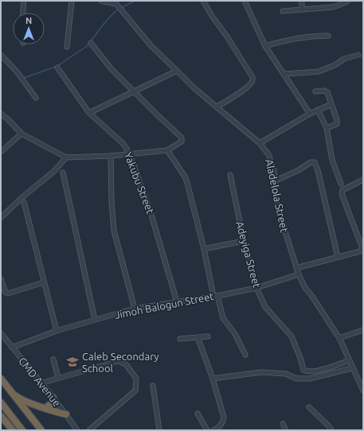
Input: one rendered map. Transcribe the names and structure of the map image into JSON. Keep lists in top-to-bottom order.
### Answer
{
  "streets": {
    "street": [
      "Yakubu Street",
      "Aladelola Street",
      "Adeyiga Street",
      "Jimoh Balogun Street",
      "CMD Avenue"
    ]
  },
  "crossings": [
    ["Yakubu Street", "Jimoh Balogun Street"],
    ["Aladelola Street", "Adeyiga Street"],
    ["Aladelola Street", "Jimoh Balogun Street"],
    ["Adeyiga Street", "Jimoh Balogun Street"],
    ["Jimoh Balogun Street", "CMD Avenue"]
  ],
  "places": {
    "school or university": ["Caleb Secondary School"]
  },
  "north": "top"
}
